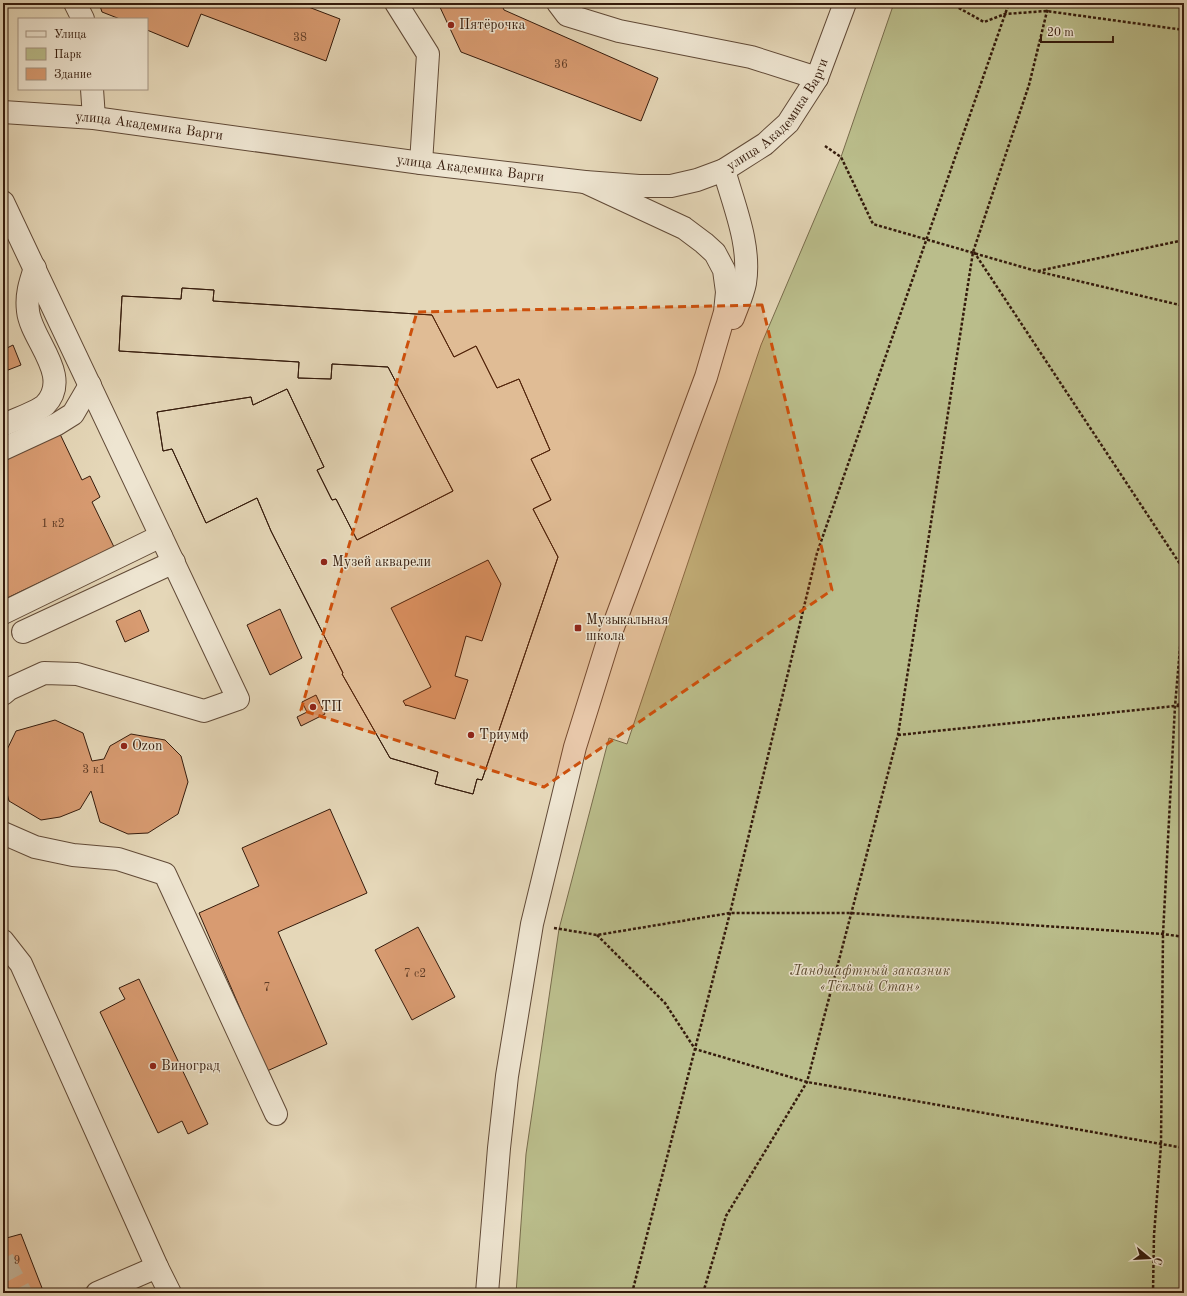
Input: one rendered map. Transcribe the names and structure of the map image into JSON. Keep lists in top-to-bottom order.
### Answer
{
  "streets": {
    "street": ["улица Академика Варги"]
  },
  "parks": ["Ландшафтный заказник «Тёплый Стан»"],
  "places": {
    "other": [
      "Пятёрочка",
      "Музей акварели",
      "ТП",
      "Триумф",
      "Ozon",
      "Виноград"
    ],
    "transit": ["Музыкальная школа"]
  },
  "house_numbers": [
    "38",
    "36",
    "1 к2",
    "3 к1",
    "7 с2",
    "7",
    "9"
  ],
  "legend": ["Улица", "Парк", "Здание"],
  "scale_bar": "20 m",
  "north": "right"
}
